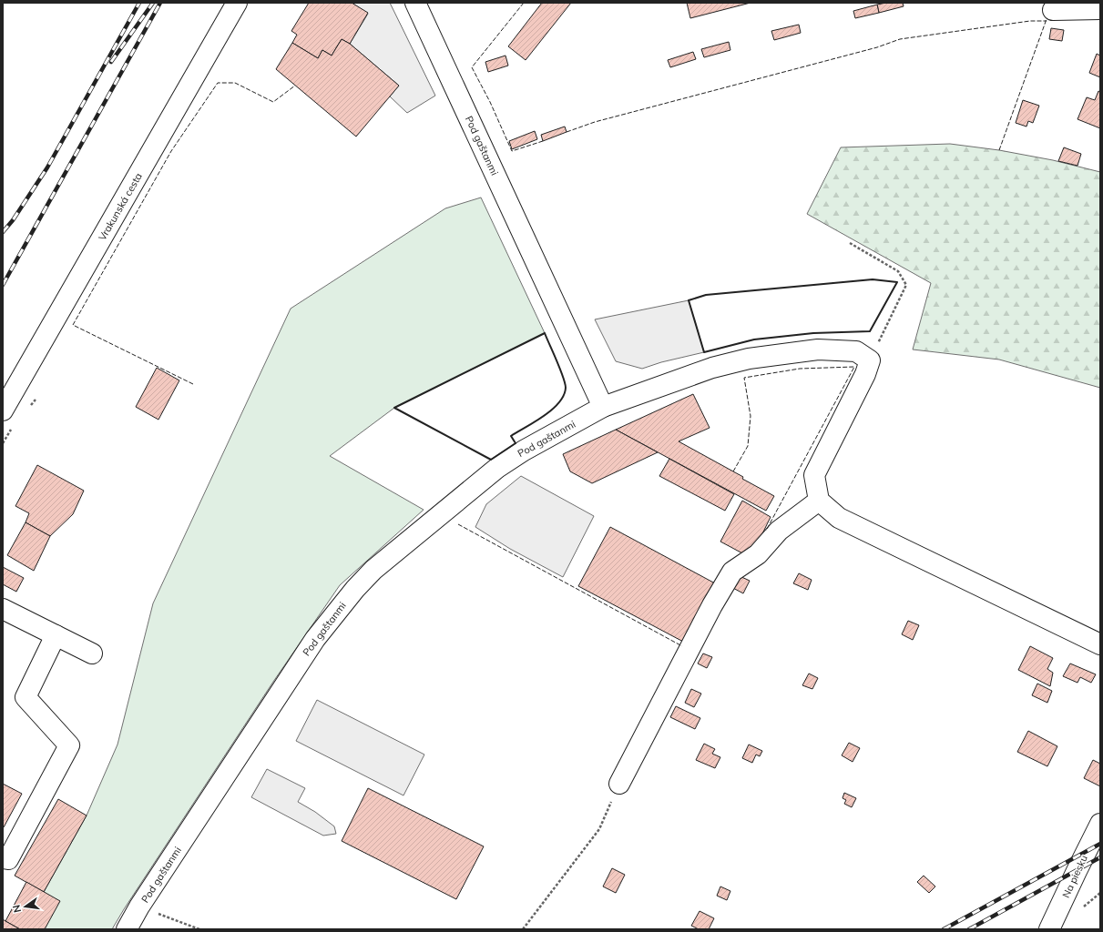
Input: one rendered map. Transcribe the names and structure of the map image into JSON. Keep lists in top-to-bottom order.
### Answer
{
  "streets": {
    "street": ["Pod gaštanmi", "Vrakunská cesta", "Na piesku"]
  },
  "north": "left"
}
